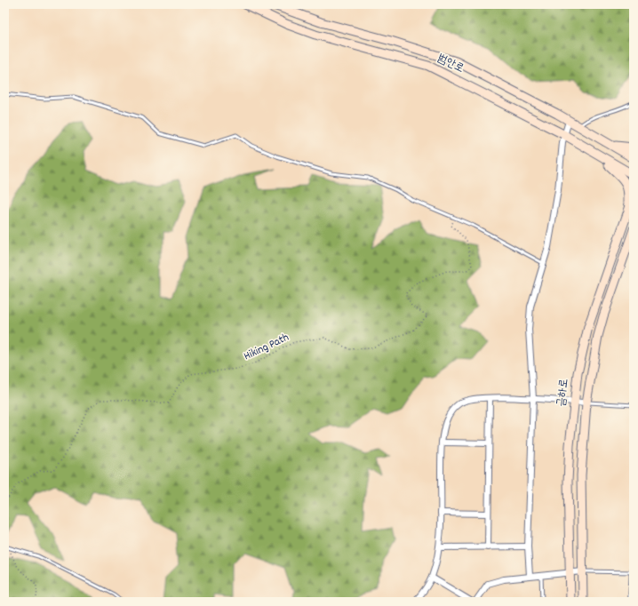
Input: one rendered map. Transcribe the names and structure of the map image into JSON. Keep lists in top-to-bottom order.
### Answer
{
  "streets": {
    "main road": ["범안로", "금하로"],
    "path": ["Hiking Path"]
  }
}
